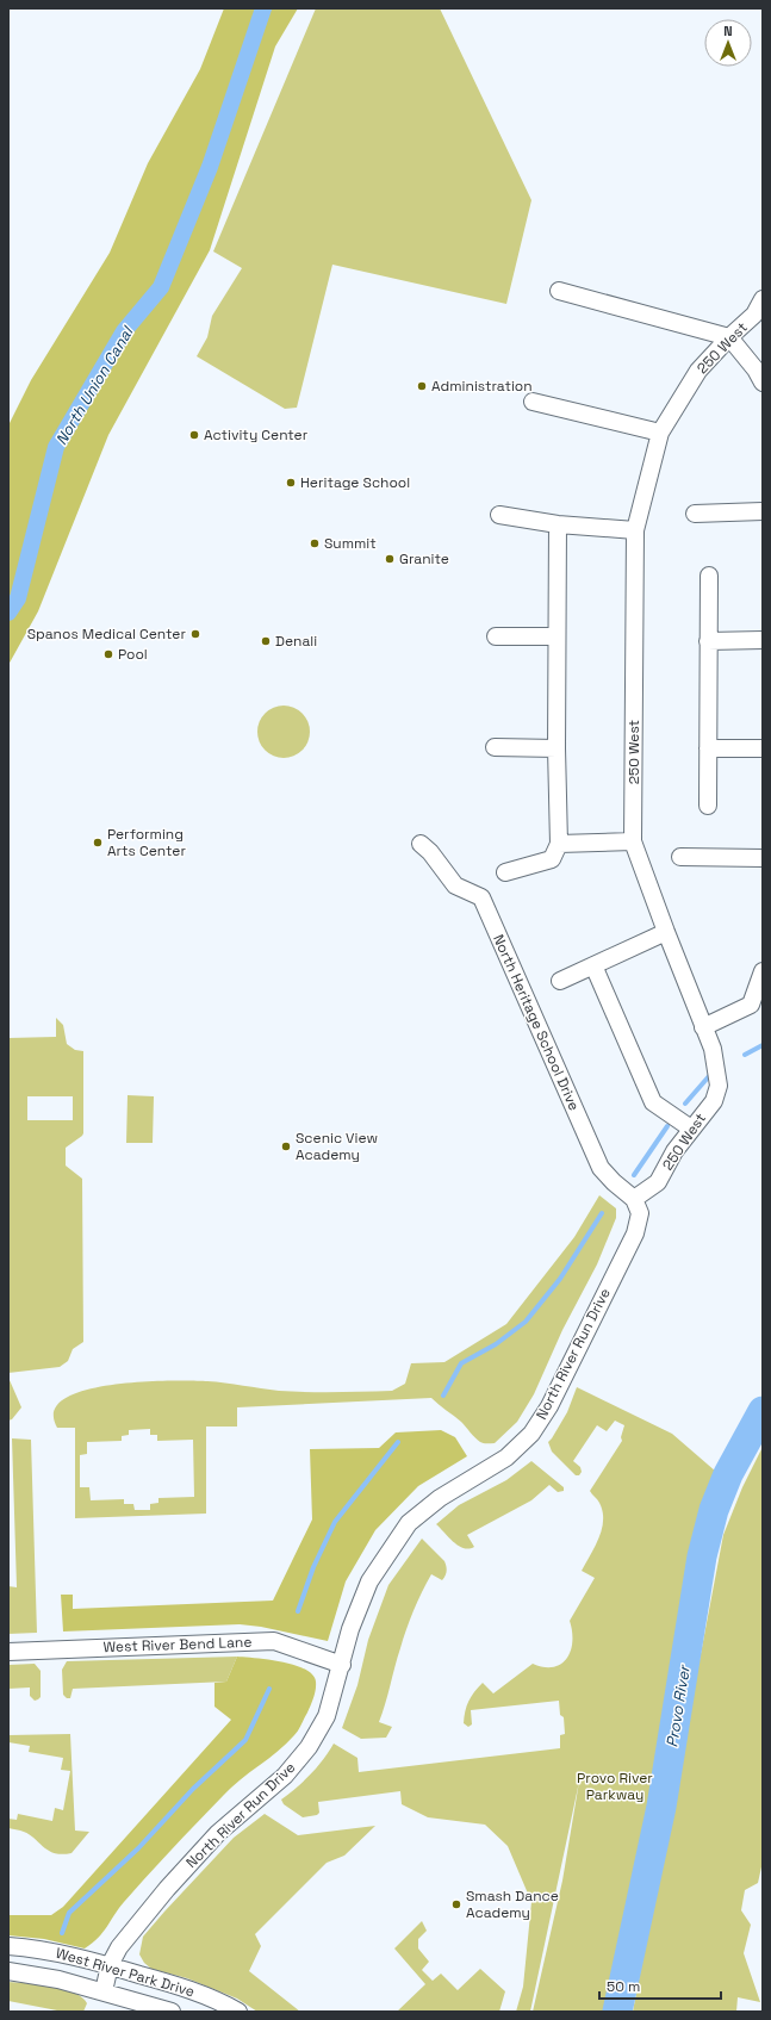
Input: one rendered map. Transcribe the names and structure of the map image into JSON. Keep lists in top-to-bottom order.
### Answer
{
  "streets": {
    "street": [
      "250 West",
      "North Heritage School Drive",
      "North River Run Drive",
      "West River Bend Lane",
      "West River Park Drive"
    ]
  },
  "crossings": [
    ["250 West", "North Heritage School Drive"],
    ["250 West", "North River Run Drive"],
    ["North Heritage School Drive", "North River Run Drive"],
    ["North River Run Drive", "West River Bend Lane"],
    ["North River Run Drive", "West River Park Drive"]
  ],
  "water": ["North Union Canal", "Provo River"],
  "parks": ["Provo River Parkway"],
  "places": [
    "Administration",
    "Activity Center",
    "Heritage School",
    "Summit",
    "Granite",
    "Spanos Medical Center",
    "Denali",
    "Pool",
    "Performing Arts Center",
    "Scenic View Academy",
    "Smash Dance Academy"
  ],
  "scale_bar": "50 m",
  "north": "top"
}
